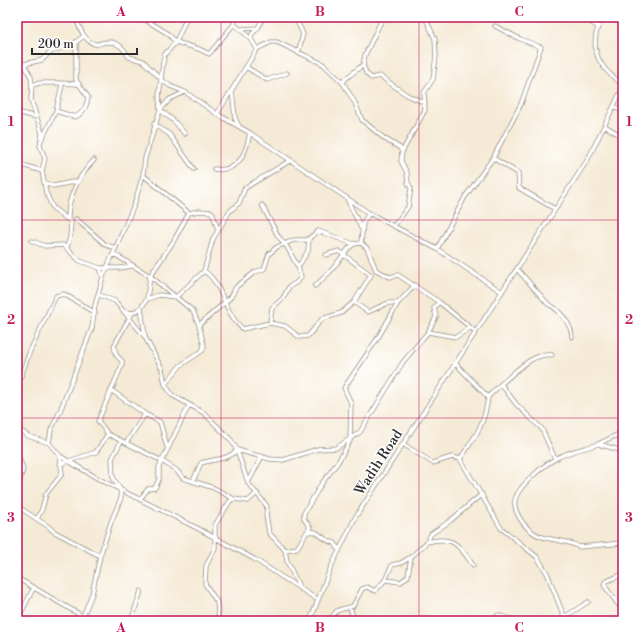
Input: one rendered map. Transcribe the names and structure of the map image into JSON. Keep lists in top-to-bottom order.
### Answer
{
  "streets": {
    "street": ["Wadih Road"]
  },
  "scale_bar": "200 m",
  "grid": {
    "columns": ["A", "B", "C"],
    "rows": ["1", "2", "3"]
  }
}
